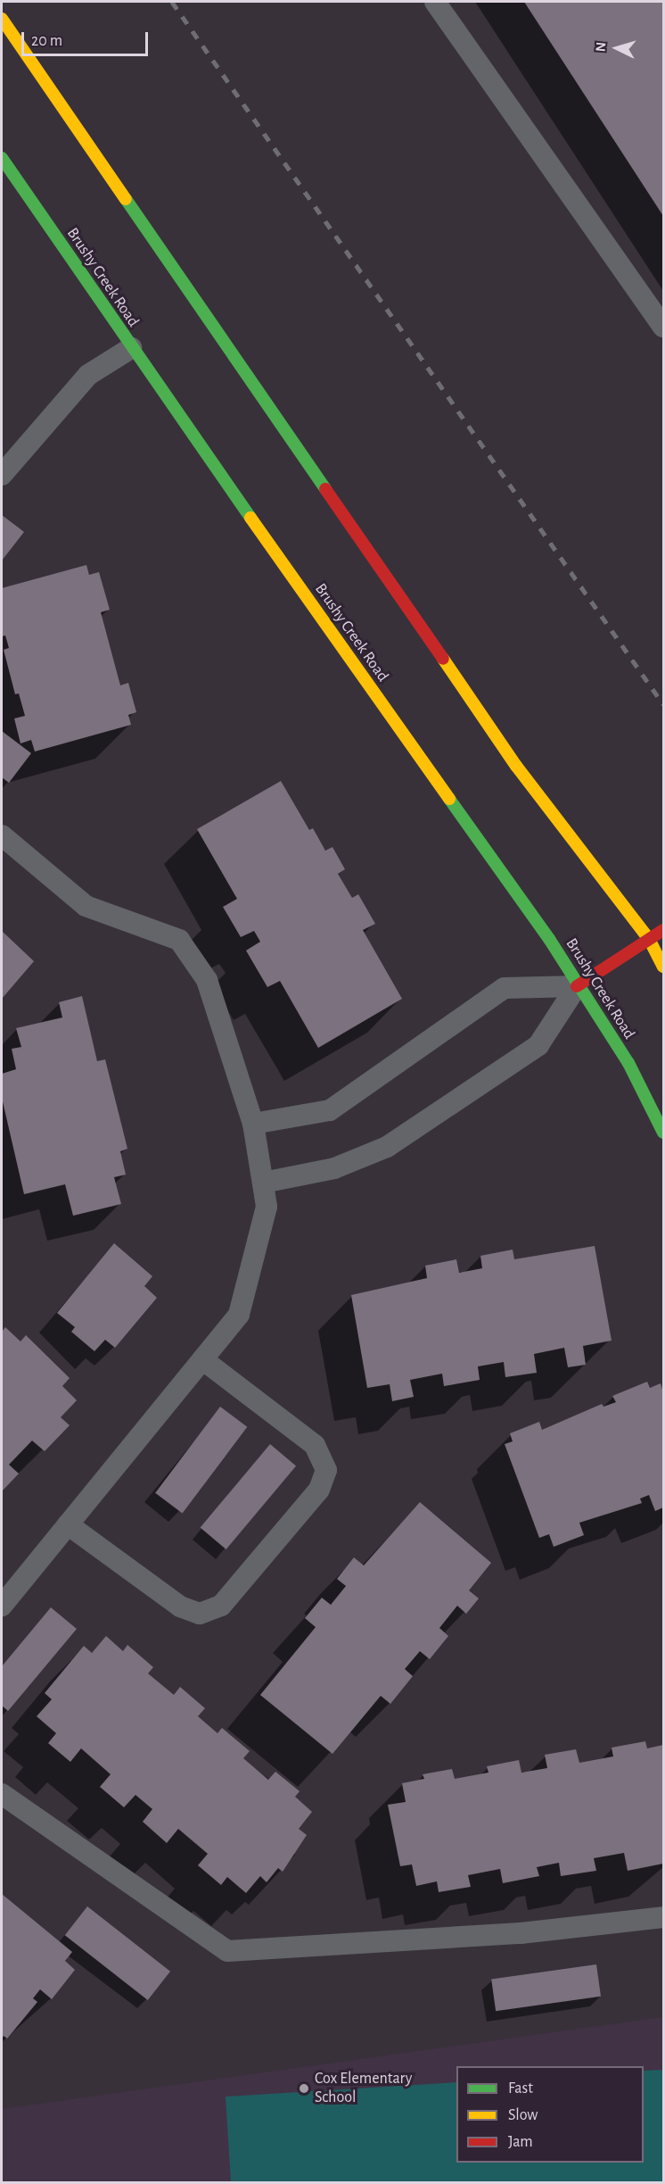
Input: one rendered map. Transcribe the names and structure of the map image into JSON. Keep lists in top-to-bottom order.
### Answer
{
  "streets": {
    "main road": ["Brushy Creek Road"]
  },
  "places": ["Cox Elementary School"],
  "legend": ["Fast", "Slow", "Jam"],
  "scale_bar": "20 m",
  "north": "left"
}
